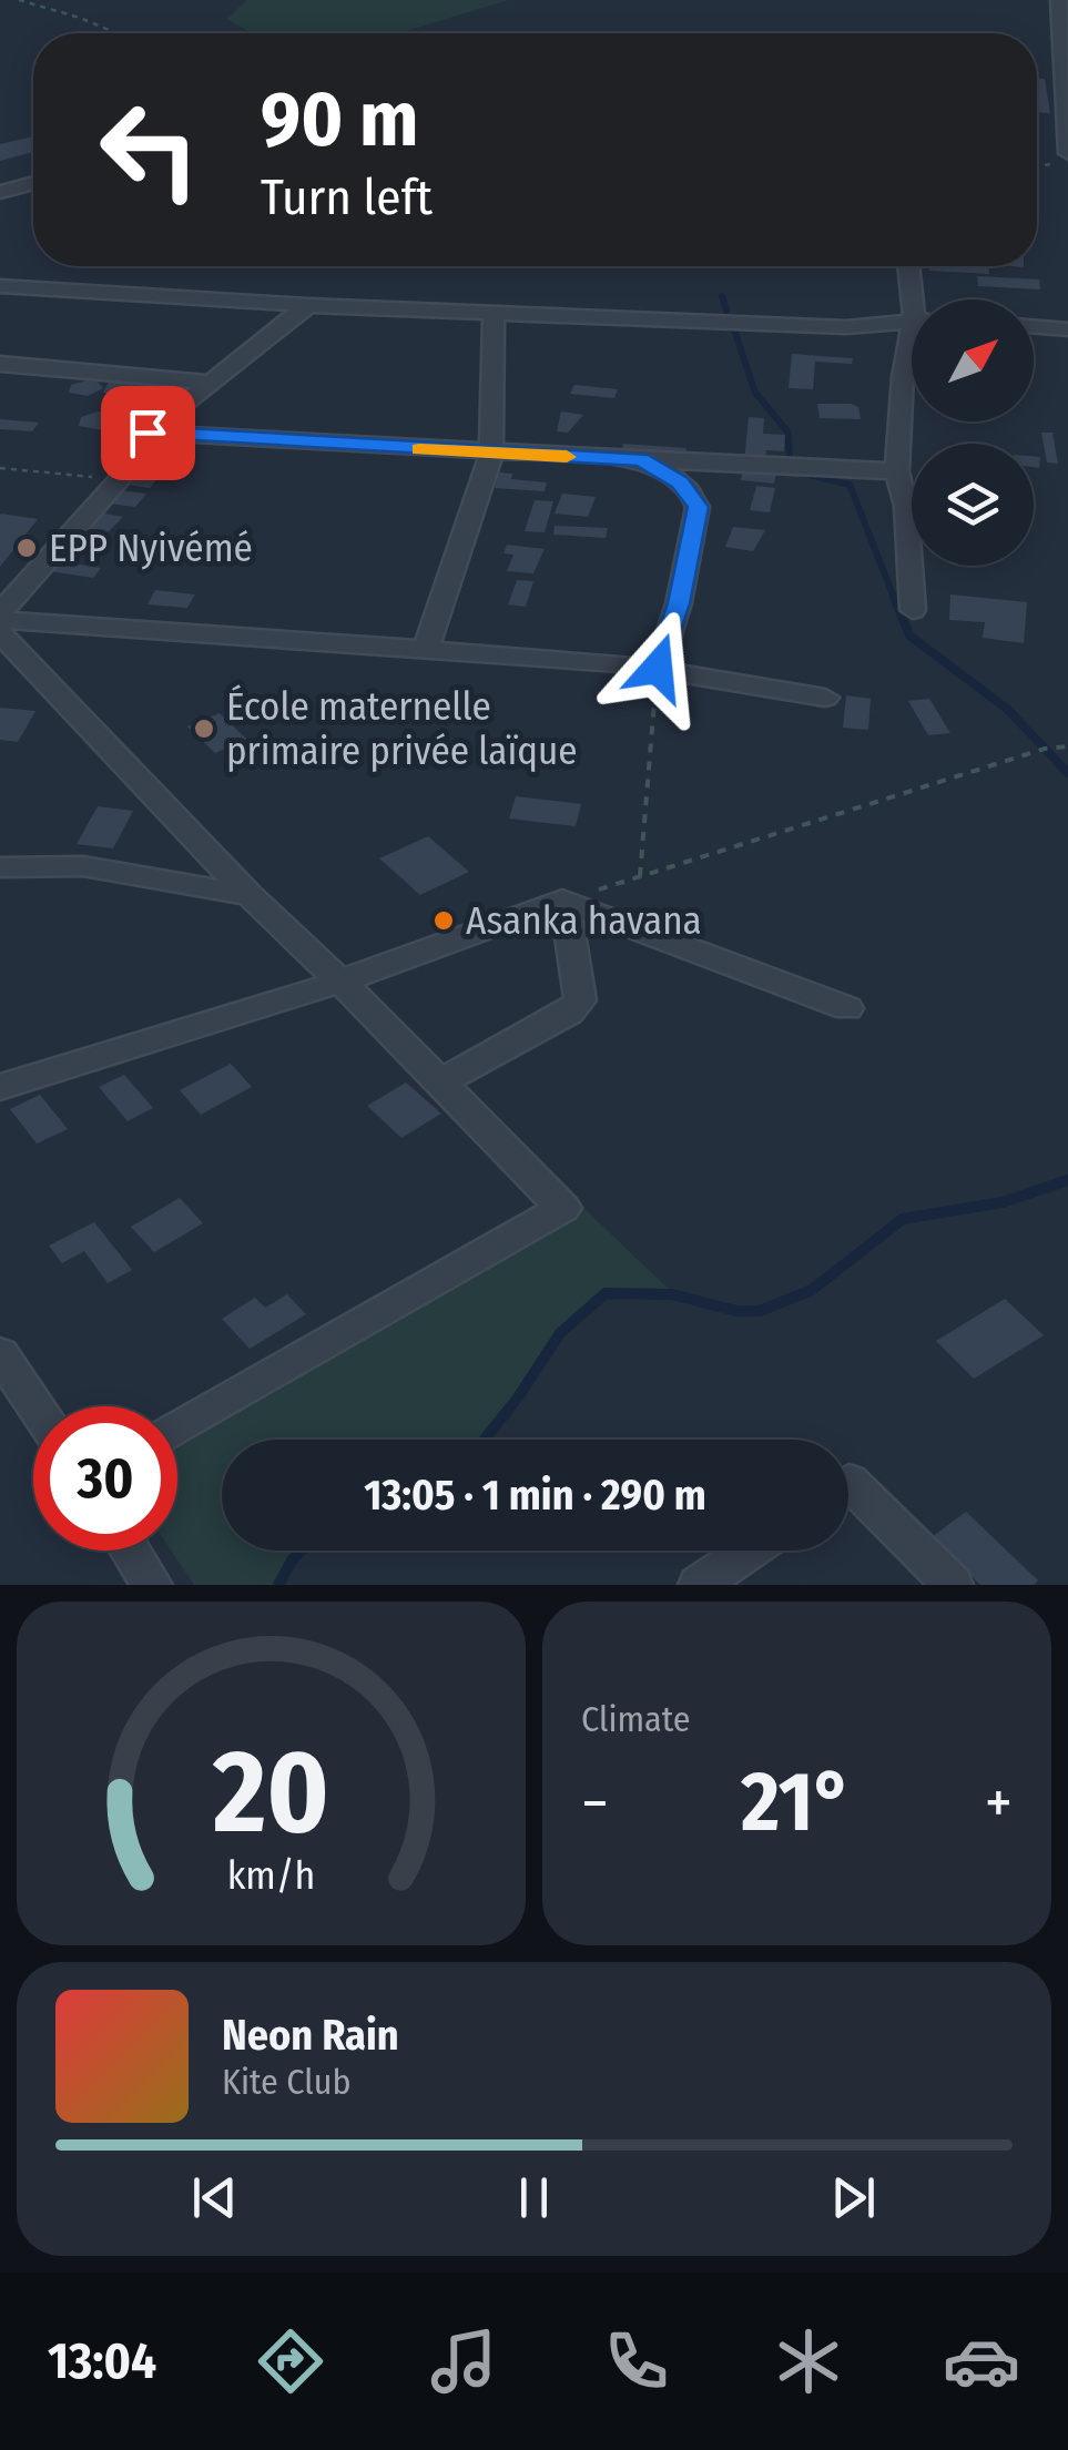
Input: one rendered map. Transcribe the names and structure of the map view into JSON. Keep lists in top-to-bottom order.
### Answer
{
  "places": ["EPP Nyivémé", "École maternelle primaire privée laïque", "Asanka havana"],
  "north": "top right",
  "page": {
    "turn": ["90 m", "Turn left"],
    "limit": "30",
    "trip": "13:05 · 1 min · 290 m",
    "tile": "Climate",
    "heat": ["−", "21°", "+"],
    "song": ["Neon Rain", "Kite Club"],
    "tabs": "13:04",
    "gauge": ["20", "km/h"]
  }
}
